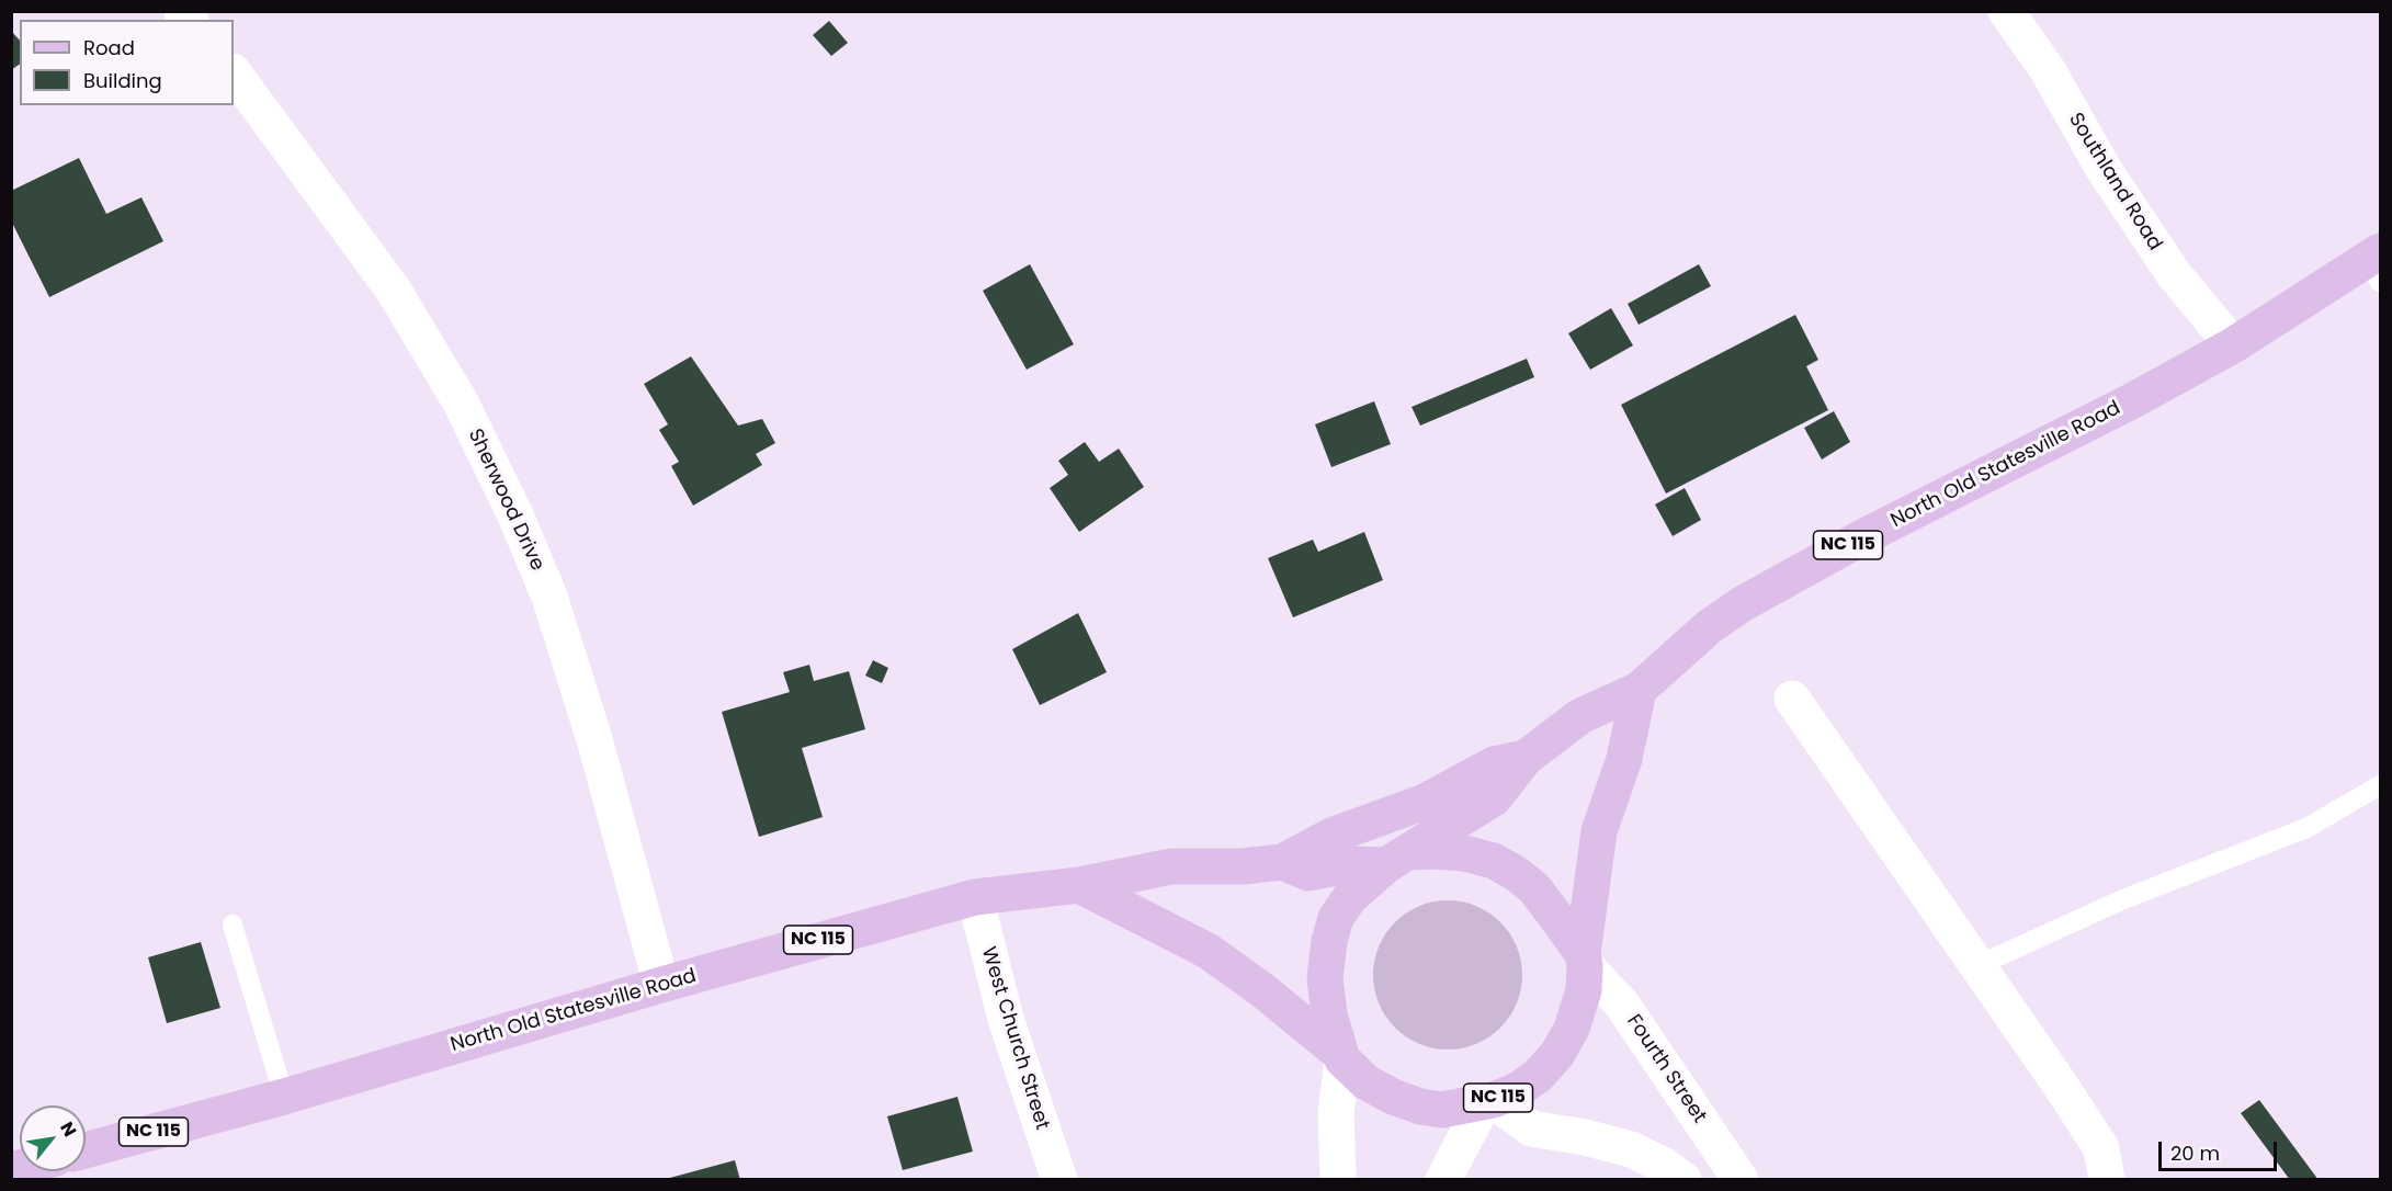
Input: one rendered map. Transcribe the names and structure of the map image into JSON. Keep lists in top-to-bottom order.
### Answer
{
  "streets": {
    "main road": ["North Old Statesville Road", "NC 115"],
    "street": [
      "Southland Road",
      "Sherwood Drive",
      "West Church Street",
      "Fourth Street"
    ]
  },
  "crossings": [
    ["Southland Road", "North Old Statesville Road"],
    ["North Old Statesville Road", "Sherwood Drive"],
    ["North Old Statesville Road", "NC 115"],
    ["North Old Statesville Road", "West Church Street"],
    ["NC 115", "Fourth Street"]
  ],
  "legend": ["Road", "Building"],
  "scale_bar": "20 m",
  "north": "top right"
}
